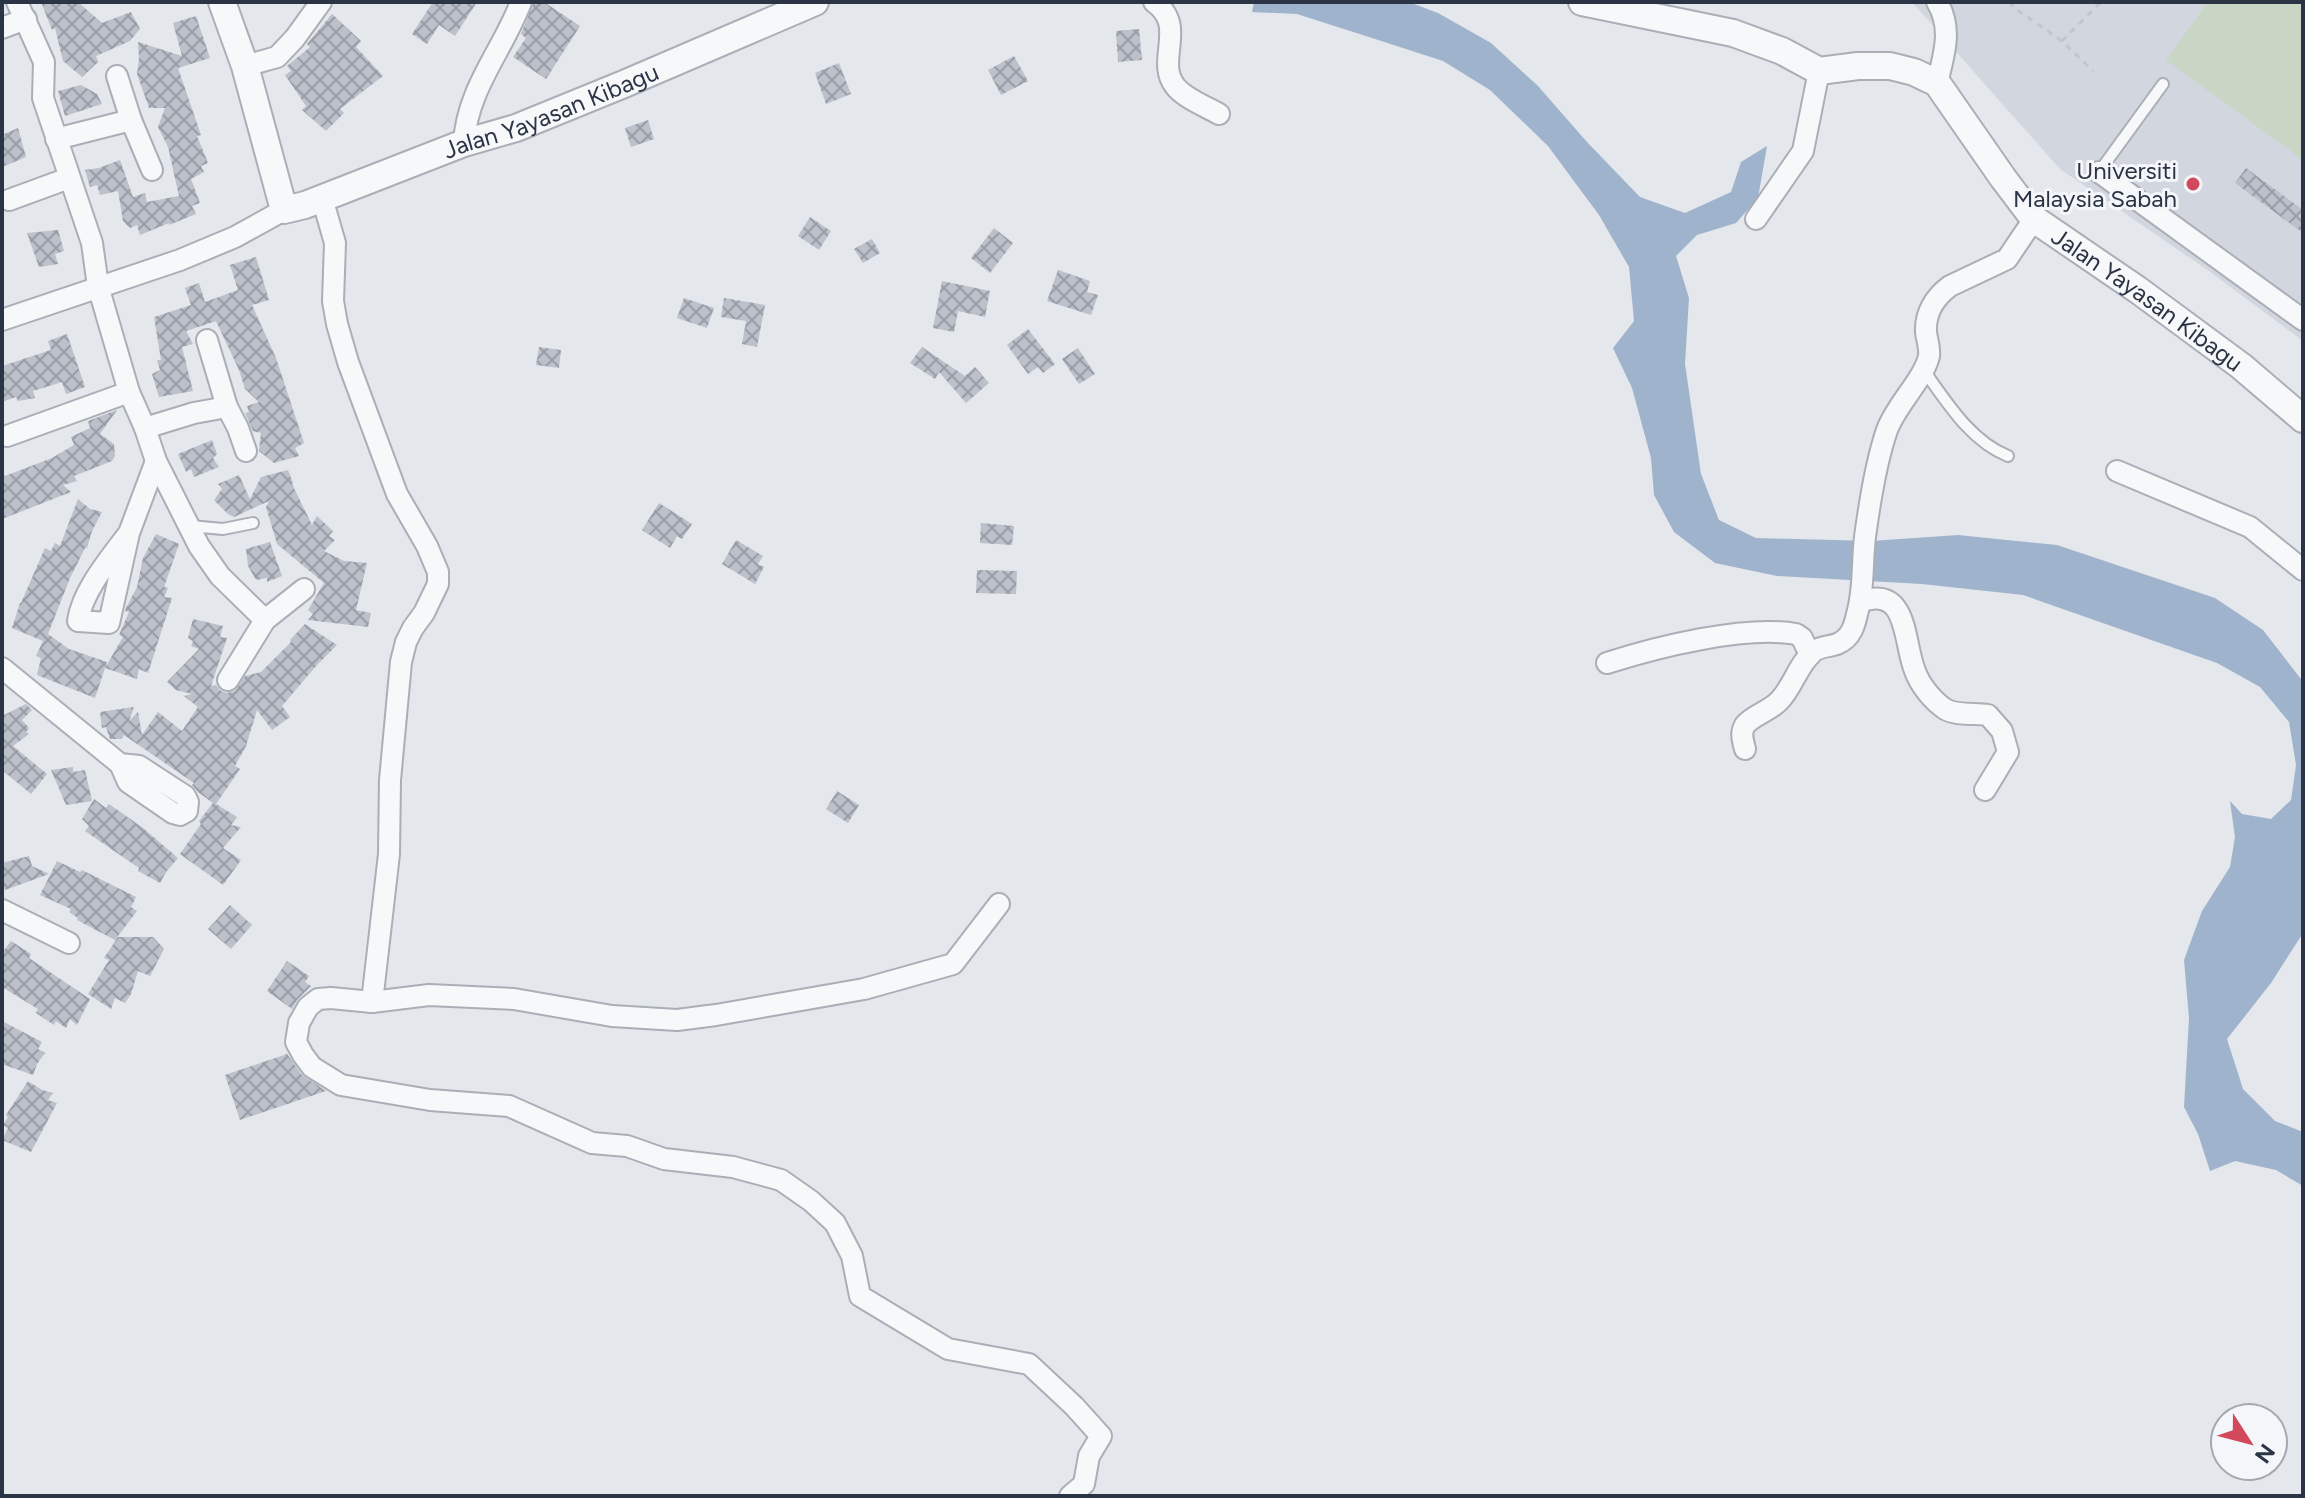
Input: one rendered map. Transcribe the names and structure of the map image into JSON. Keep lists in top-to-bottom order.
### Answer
{
  "streets": {
    "street": ["Jalan Yayasan Kibagu"]
  },
  "places": ["Universiti Malaysia Sabah"],
  "north": "bottom right"
}
